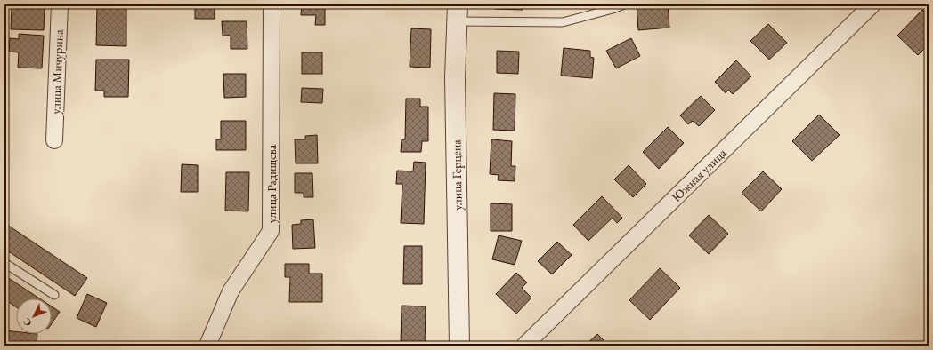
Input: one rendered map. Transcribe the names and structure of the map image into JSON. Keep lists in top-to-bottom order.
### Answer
{
  "streets": {
    "street": [
      "улица Мичурина",
      "улица Герцена",
      "Южная улица",
      "улица Радищева"
    ]
  },
  "north": "bottom left"
}
